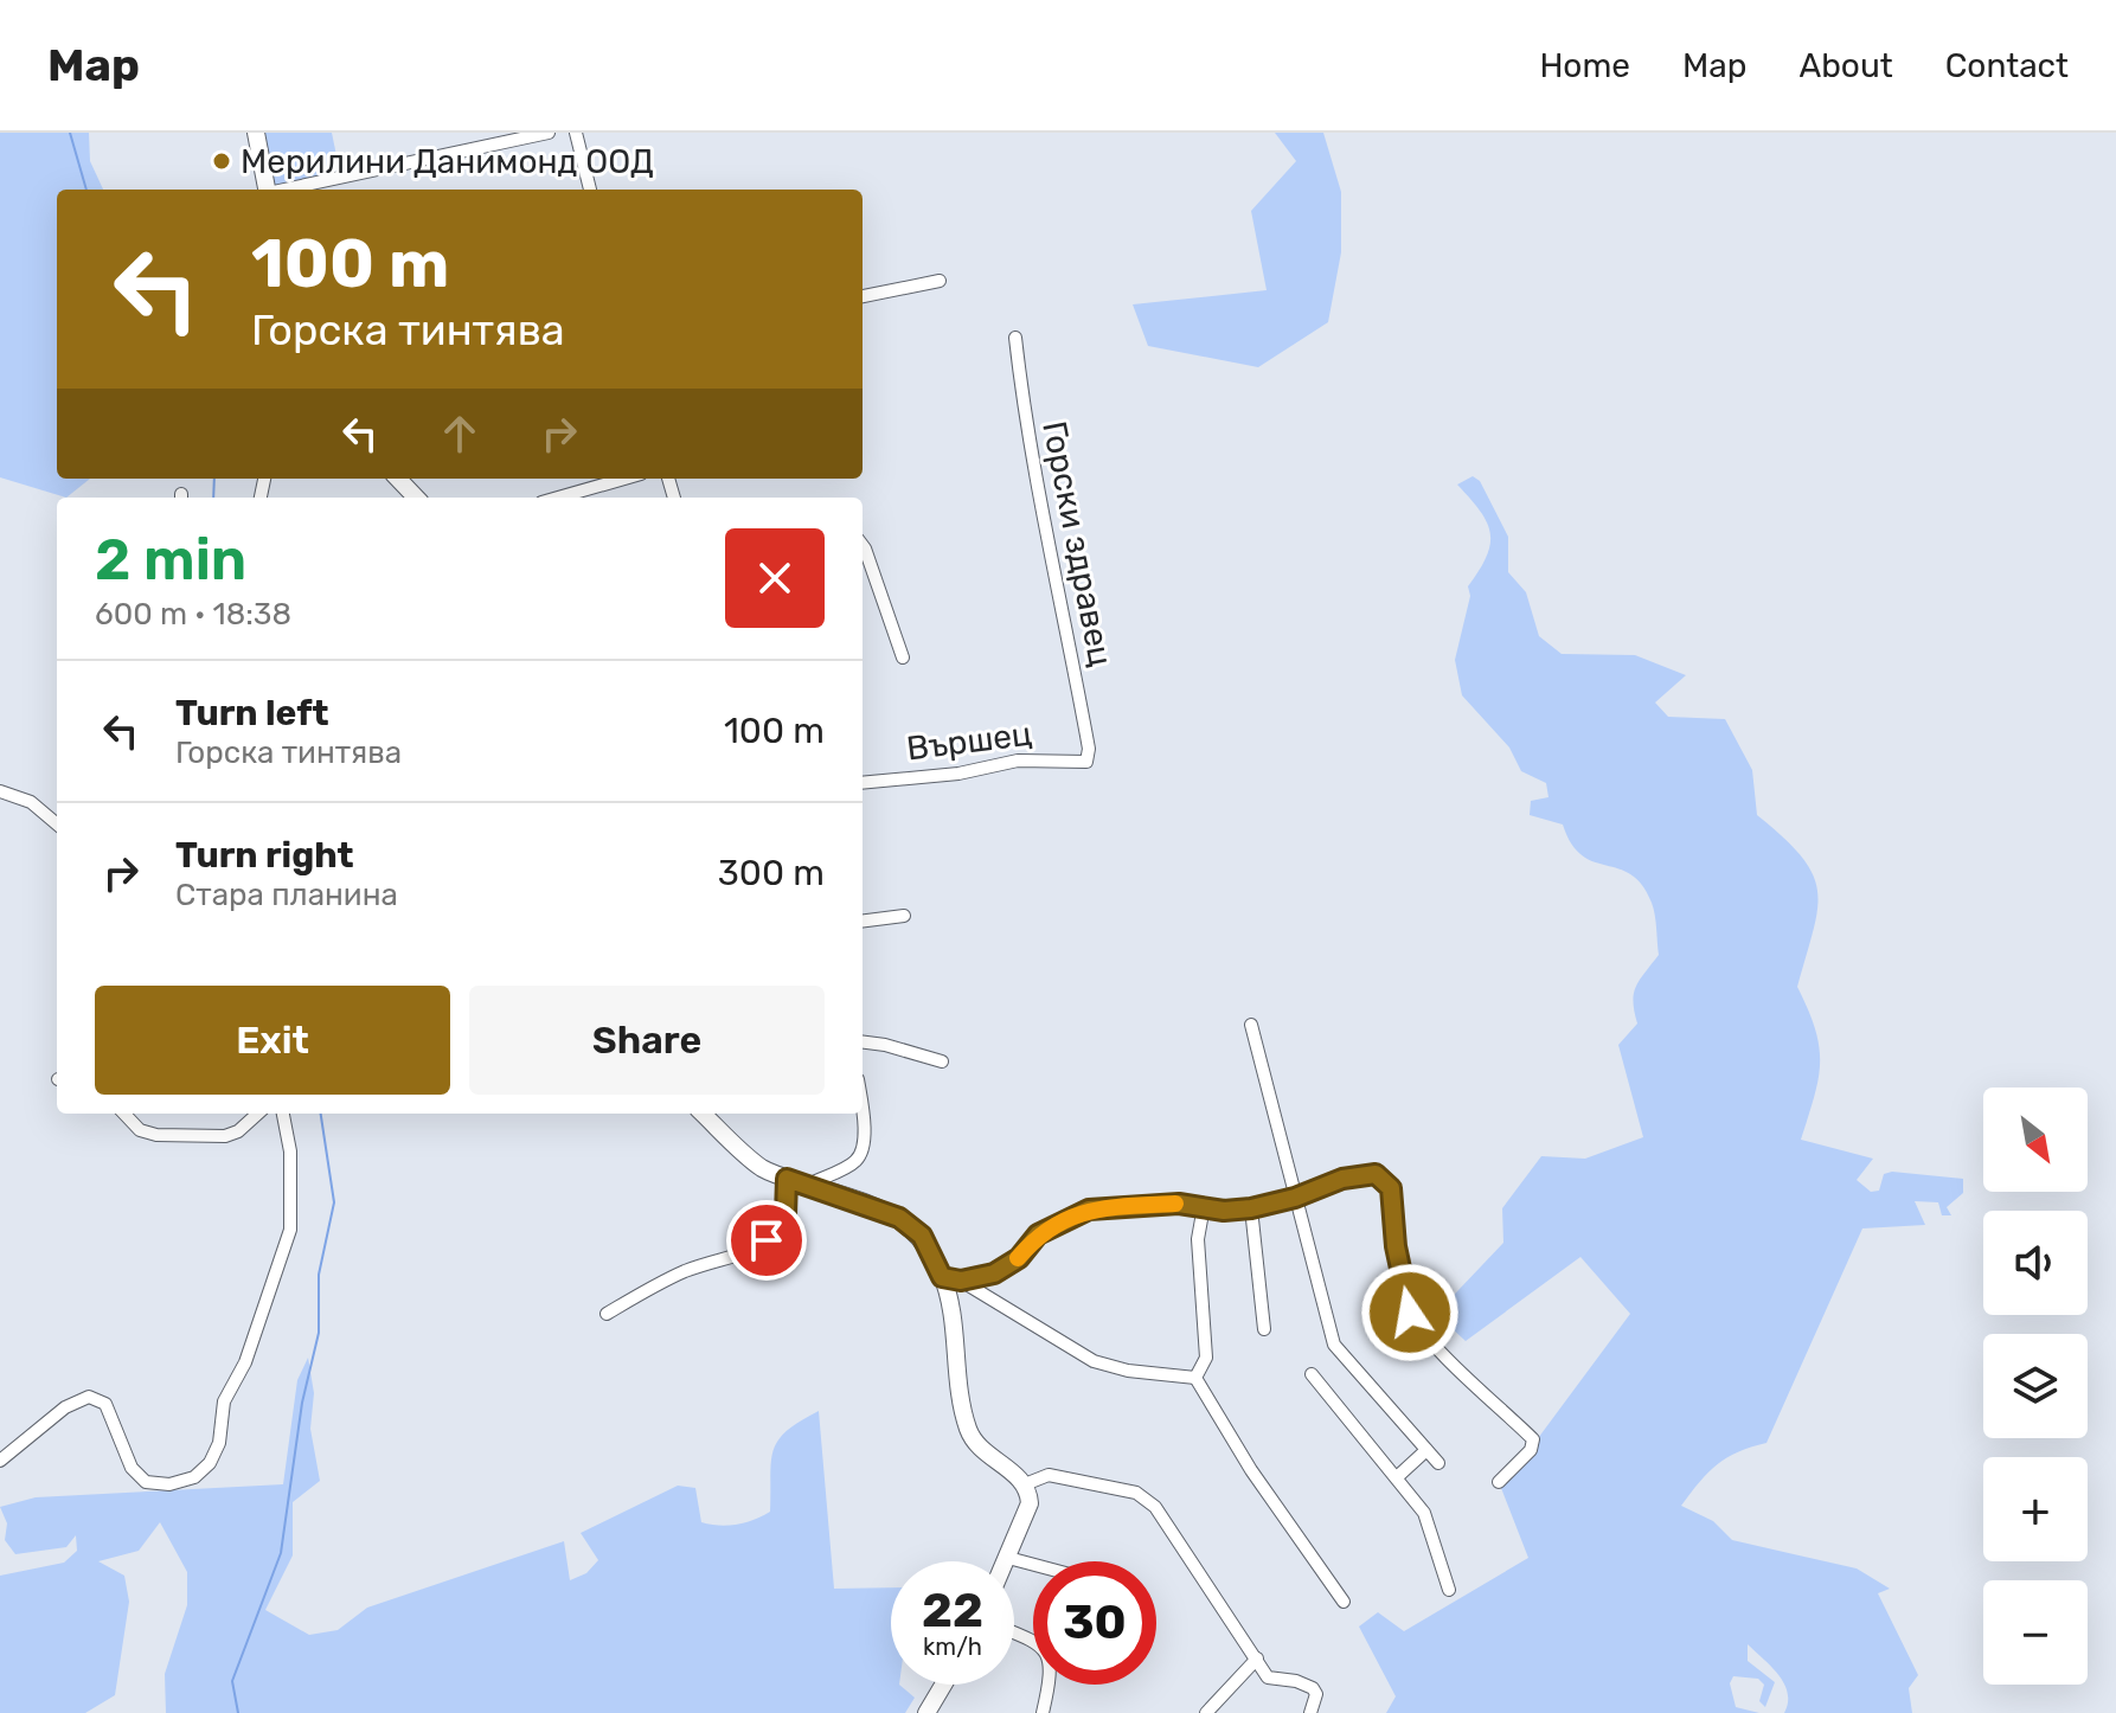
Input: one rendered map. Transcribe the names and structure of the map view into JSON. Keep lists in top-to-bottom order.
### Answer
{
  "streets": {
    "street": ["Горски здравец", "Вършец"]
  },
  "crossings": [
    ["Горски здравец", "Вършец"]
  ],
  "places": ["Мерилини Данимонд ООД"],
  "north": "bottom right",
  "page": {
    "header": "Map",
    "nav": [
      "Home",
      "Map",
      "About",
      "Contact"
    ],
    "turn": ["100 m", "Горска тинтява"],
    "heading": ["2 min", "600 m · 18:38"],
    "list": [
      {
        "name": "Turn left",
        "note": "Горска тинтява",
        "value": "100 m"
      },
      {
        "name": "Turn right",
        "note": "Стара планина",
        "value": "300 m"
      }
    ],
    "buttons": ["Exit", "Share"],
    "map_buttons": ["+", "−"],
    "speed": "22 km/h",
    "limit": "30"
  }
}
